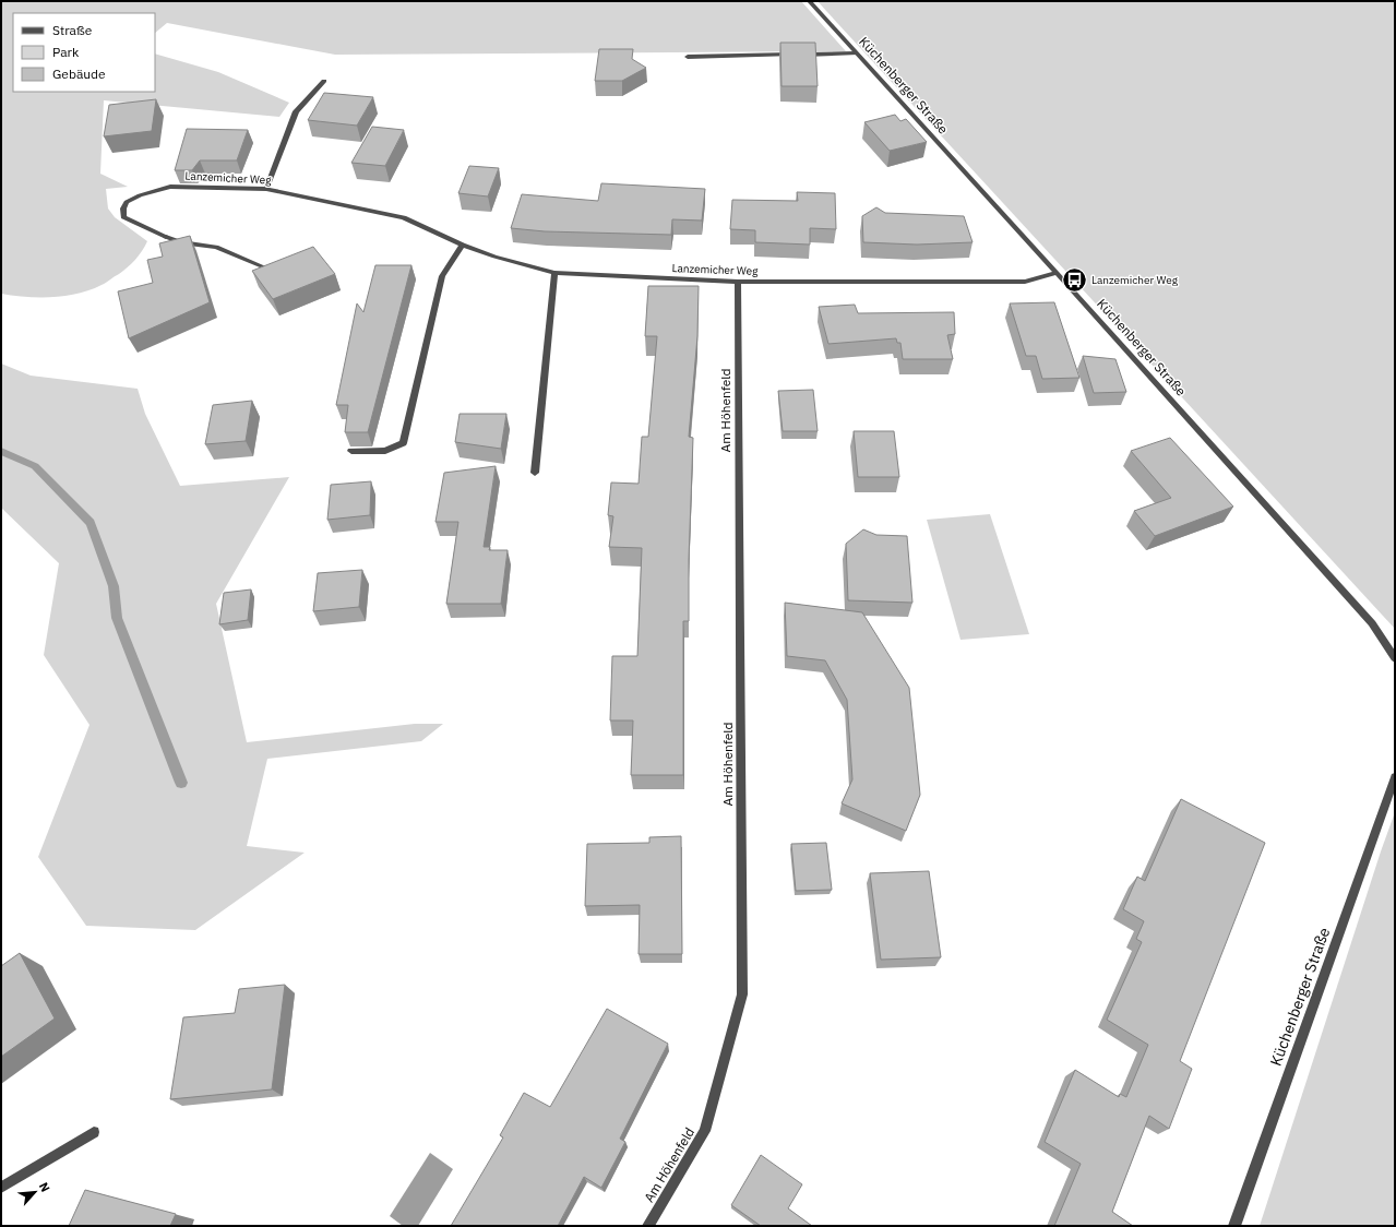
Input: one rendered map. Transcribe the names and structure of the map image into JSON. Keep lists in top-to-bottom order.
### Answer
{
  "streets": {
    "street": ["Küchenberger Straße", "Lanzemicher Weg", "Am Höhenfeld"]
  },
  "crossings": [
    ["Küchenberger Straße", "Lanzemicher Weg"],
    ["Lanzemicher Weg", "Am Höhenfeld"]
  ],
  "places": {
    "bus stop": ["Lanzemicher Weg"]
  },
  "legend": ["Straße", "Park", "Gebäude"],
  "north": "top right"
}
